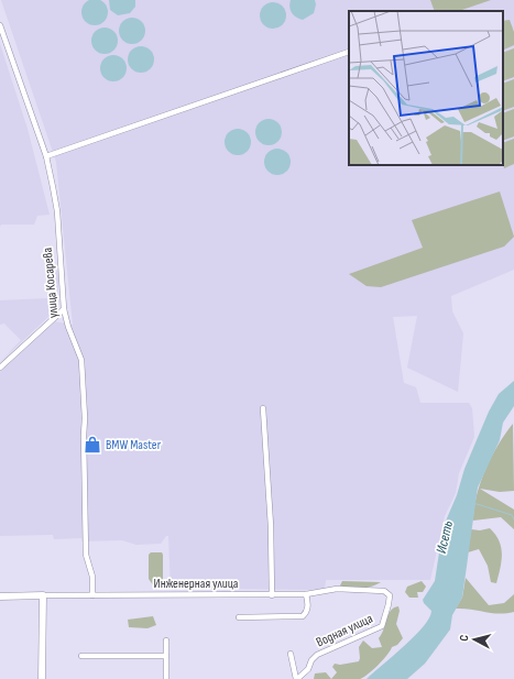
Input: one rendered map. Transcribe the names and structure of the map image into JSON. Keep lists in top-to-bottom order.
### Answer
{
  "streets": {
    "street": ["улица Косарева", "Инженерная улица", "Водная улица"]
  },
  "crossings": [
    ["улица Косарева", "Инженерная улица"],
    ["Инженерная улица", "Водная улица"]
  ],
  "water": ["Исеть"],
  "places": {
    "shop": ["BMW Master"]
  },
  "north": "left"
}
